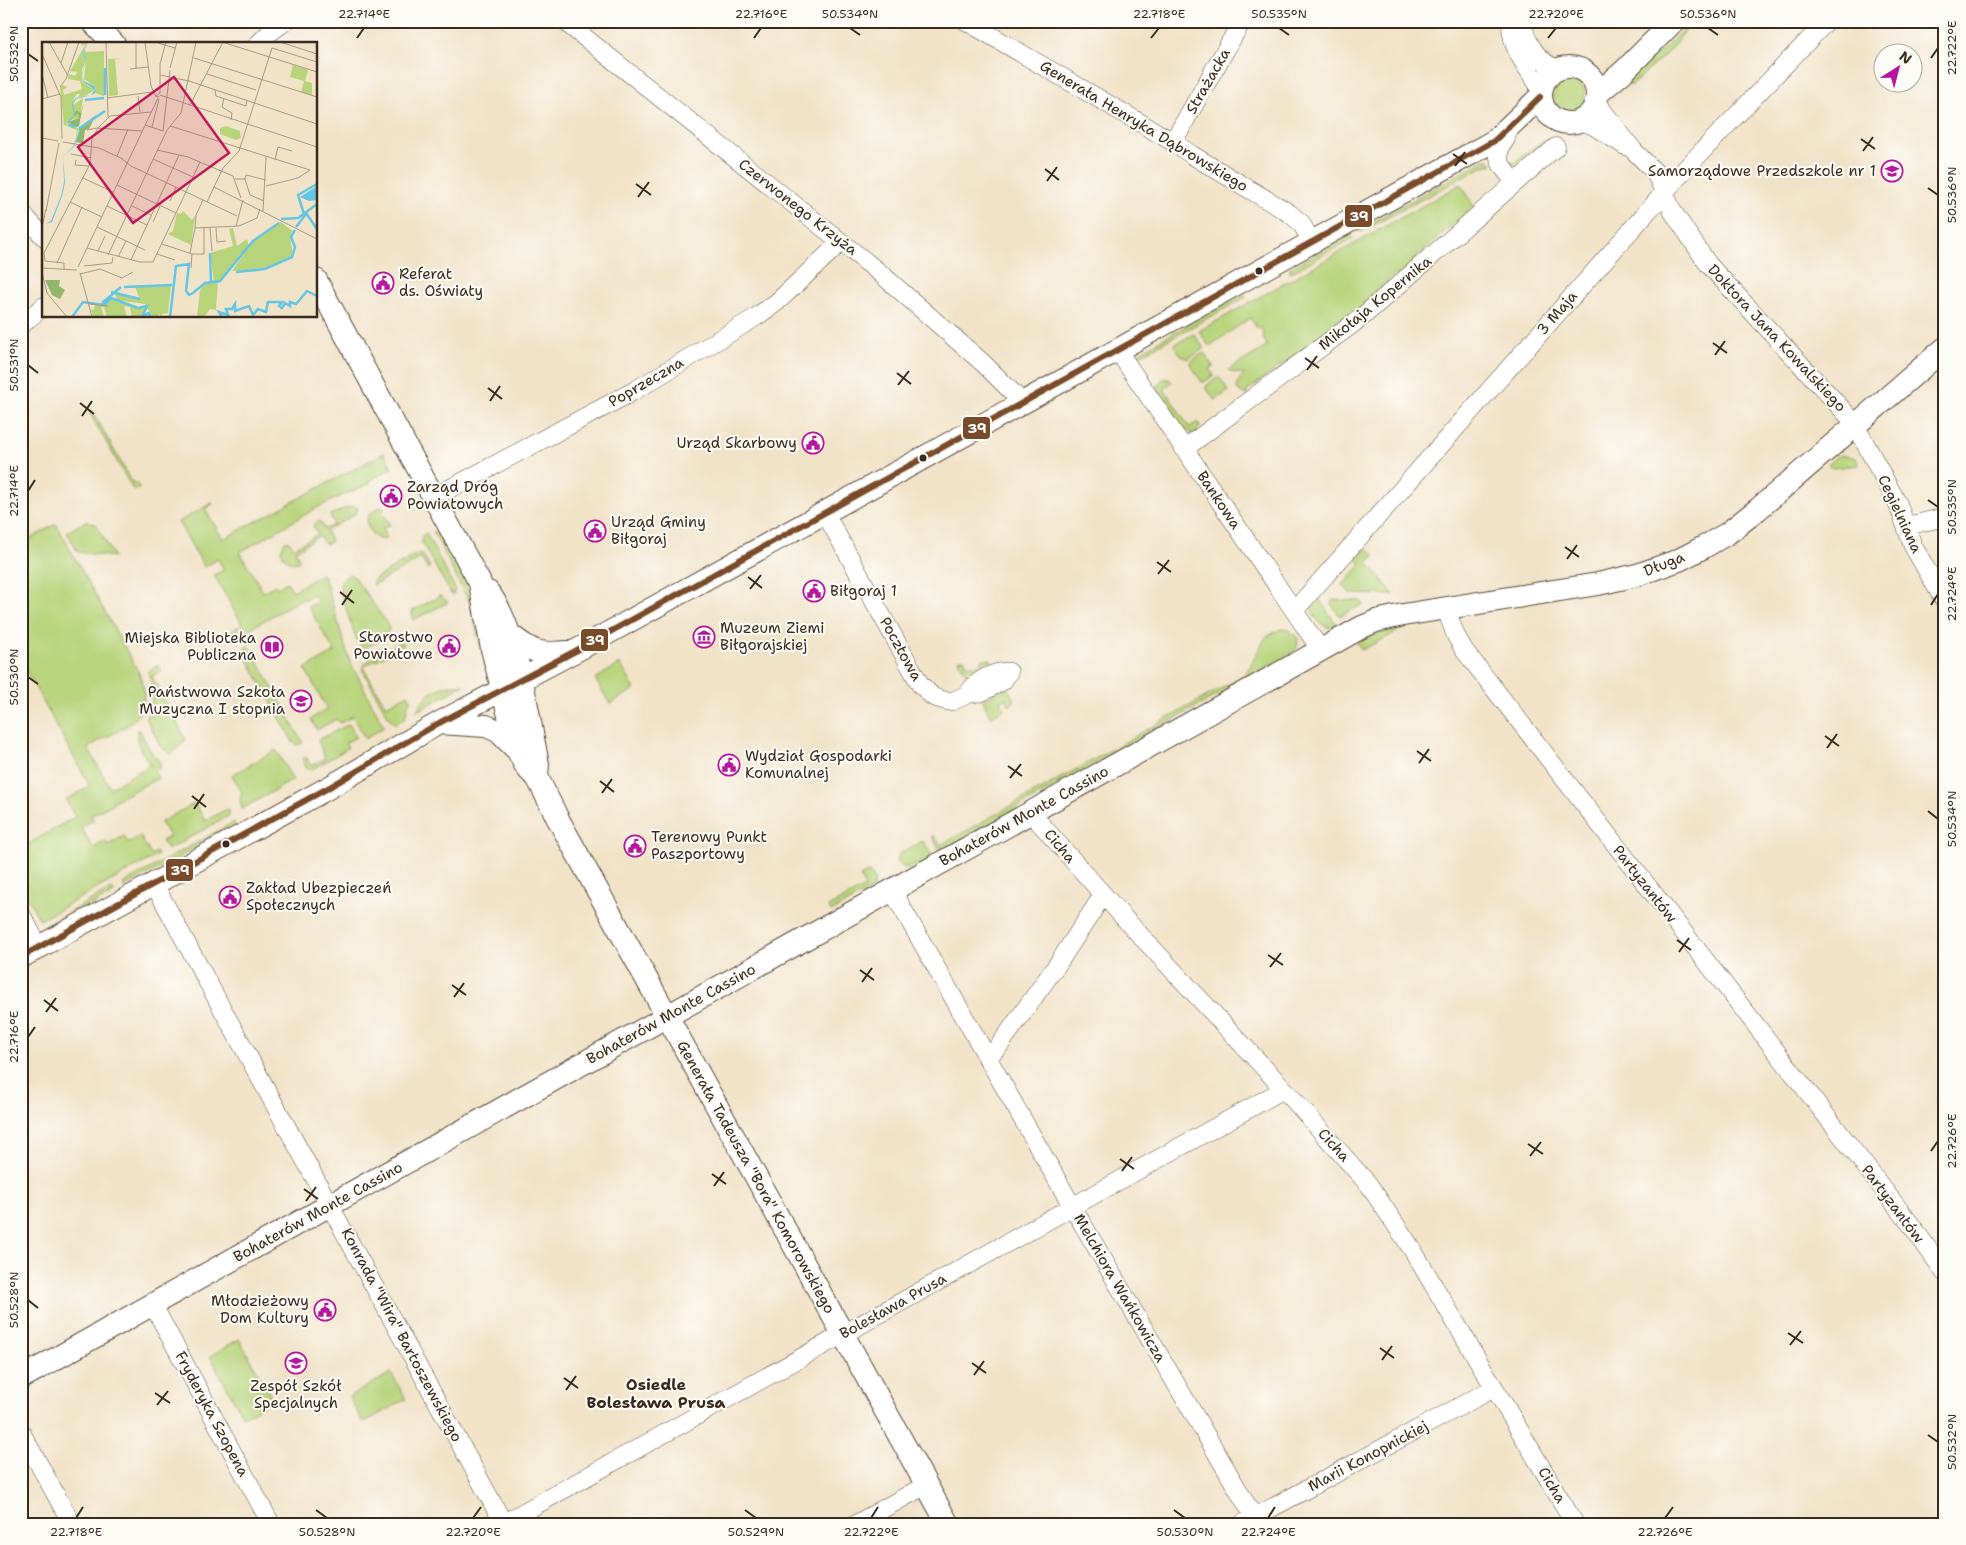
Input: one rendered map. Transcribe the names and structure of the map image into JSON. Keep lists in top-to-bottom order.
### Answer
{
  "streets": {
    "street": [
      "Strażacka",
      "Generała Henryka Dąbrowskiego",
      "Czerwonego Krzyża",
      "Mikołaja Kopernika",
      "3 Maja",
      "Doktora Jana Kowalskiego",
      "Poprzeczna",
      "Bankowa",
      "Cegielniana",
      "Długa",
      "Pocztowa",
      "Bohaterów Monte Cassino",
      "Cicha",
      "Partyzantów",
      "Generała Tadeusza \"Bora\" Komorowskiego",
      "Melchiora Wańkowicza",
      "Bolesława Prusa",
      "Konrada \"Wira\" Bartoszewskiego",
      "Fryderyka Szopena",
      "Marii Konopnickiej"
    ]
  },
  "crossings": [
    ["Strażacka", "Generała Henryka Dąbrowskiego"],
    ["Czerwonego Krzyża", "Poprzeczna"],
    ["Mikołaja Kopernika", "Bankowa"],
    ["3 Maja", "Doktora Jana Kowalskiego"],
    ["3 Maja", "Bankowa"],
    ["Doktora Jana Kowalskiego", "Cegielniana"],
    ["Doktora Jana Kowalskiego", "Długa"],
    ["Bankowa", "Długa"],
    ["Bankowa", "Bohaterów Monte Cassino"],
    ["Cegielniana", "Długa"],
    ["Długa", "Bohaterów Monte Cassino"],
    ["Długa", "Partyzantów"],
    ["Bohaterów Monte Cassino", "Cicha"],
    ["Bohaterów Monte Cassino", "Generała Tadeusza \"Bora\" Komorowskiego"],
    ["Bohaterów Monte Cassino", "Melchiora Wańkowicza"],
    ["Bohaterów Monte Cassino", "Konrada \"Wira\" Bartoszewskiego"],
    ["Bohaterów Monte Cassino", "Fryderyka Szopena"],
    ["Cicha", "Bolesława Prusa"],
    ["Cicha", "Marii Konopnickiej"],
    ["Generała Tadeusza \"Bora\" Komorowskiego", "Bolesława Prusa"],
    ["Melchiora Wańkowicza", "Bolesława Prusa"],
    ["Melchiora Wańkowicza", "Marii Konopnickiej"],
    ["Bolesława Prusa", "Konrada \"Wira\" Bartoszewskiego"]
  ],
  "districts": ["Osiedle Bolesława Prusa"],
  "places": {
    "school or university": ["Samorządowe Przedszkole nr 1", "Państwowa Szkoła Muzyczna I stopnia", "Zespół Szkół Specjalnych"],
    "public building": [
      "Referat ds. Oświaty",
      "Urząd Skarbowy",
      "Zarząd Dróg Powiatowych",
      "Urząd Gminy Biłgoraj",
      "Biłgoraj 1",
      "Starostwo Powiatowe",
      "Wydział Gospodarki Komunalnej",
      "Terenowy Punkt Paszportowy",
      "Zakład Ubezpieczeń Społecznych",
      "Młodzieżowy Dom Kultury"
    ],
    "museum": ["Muzeum Ziemi Biłgorajskiej"],
    "library": ["Miejska Biblioteka Publiczna"]
  },
  "lines": ["transit line 39"],
  "north": "top right",
  "coordinates": [
    "22.714°E",
    "22.716°E",
    "50.534°N",
    "22.718°E",
    "50.535°N",
    "22.720°E",
    "50.536°N",
    "22.722°E",
    "50.532°N",
    "50.531°N",
    "22.724°E",
    "50.530°N",
    "22.726°E",
    "50.528°N",
    "50.529°N"
  ]
}
